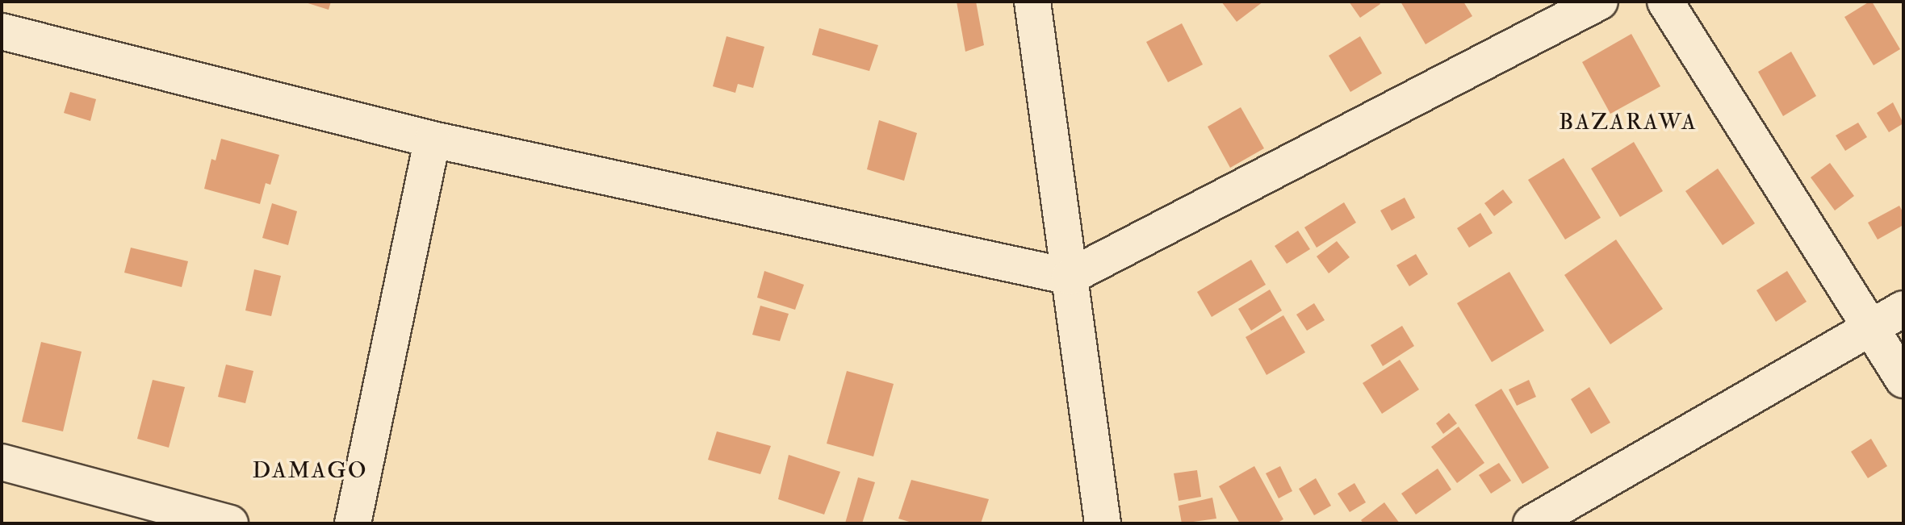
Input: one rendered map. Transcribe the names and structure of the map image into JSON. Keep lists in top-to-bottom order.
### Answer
{
  "districts": ["BAZARAWA", "DAMAGO"]
}
